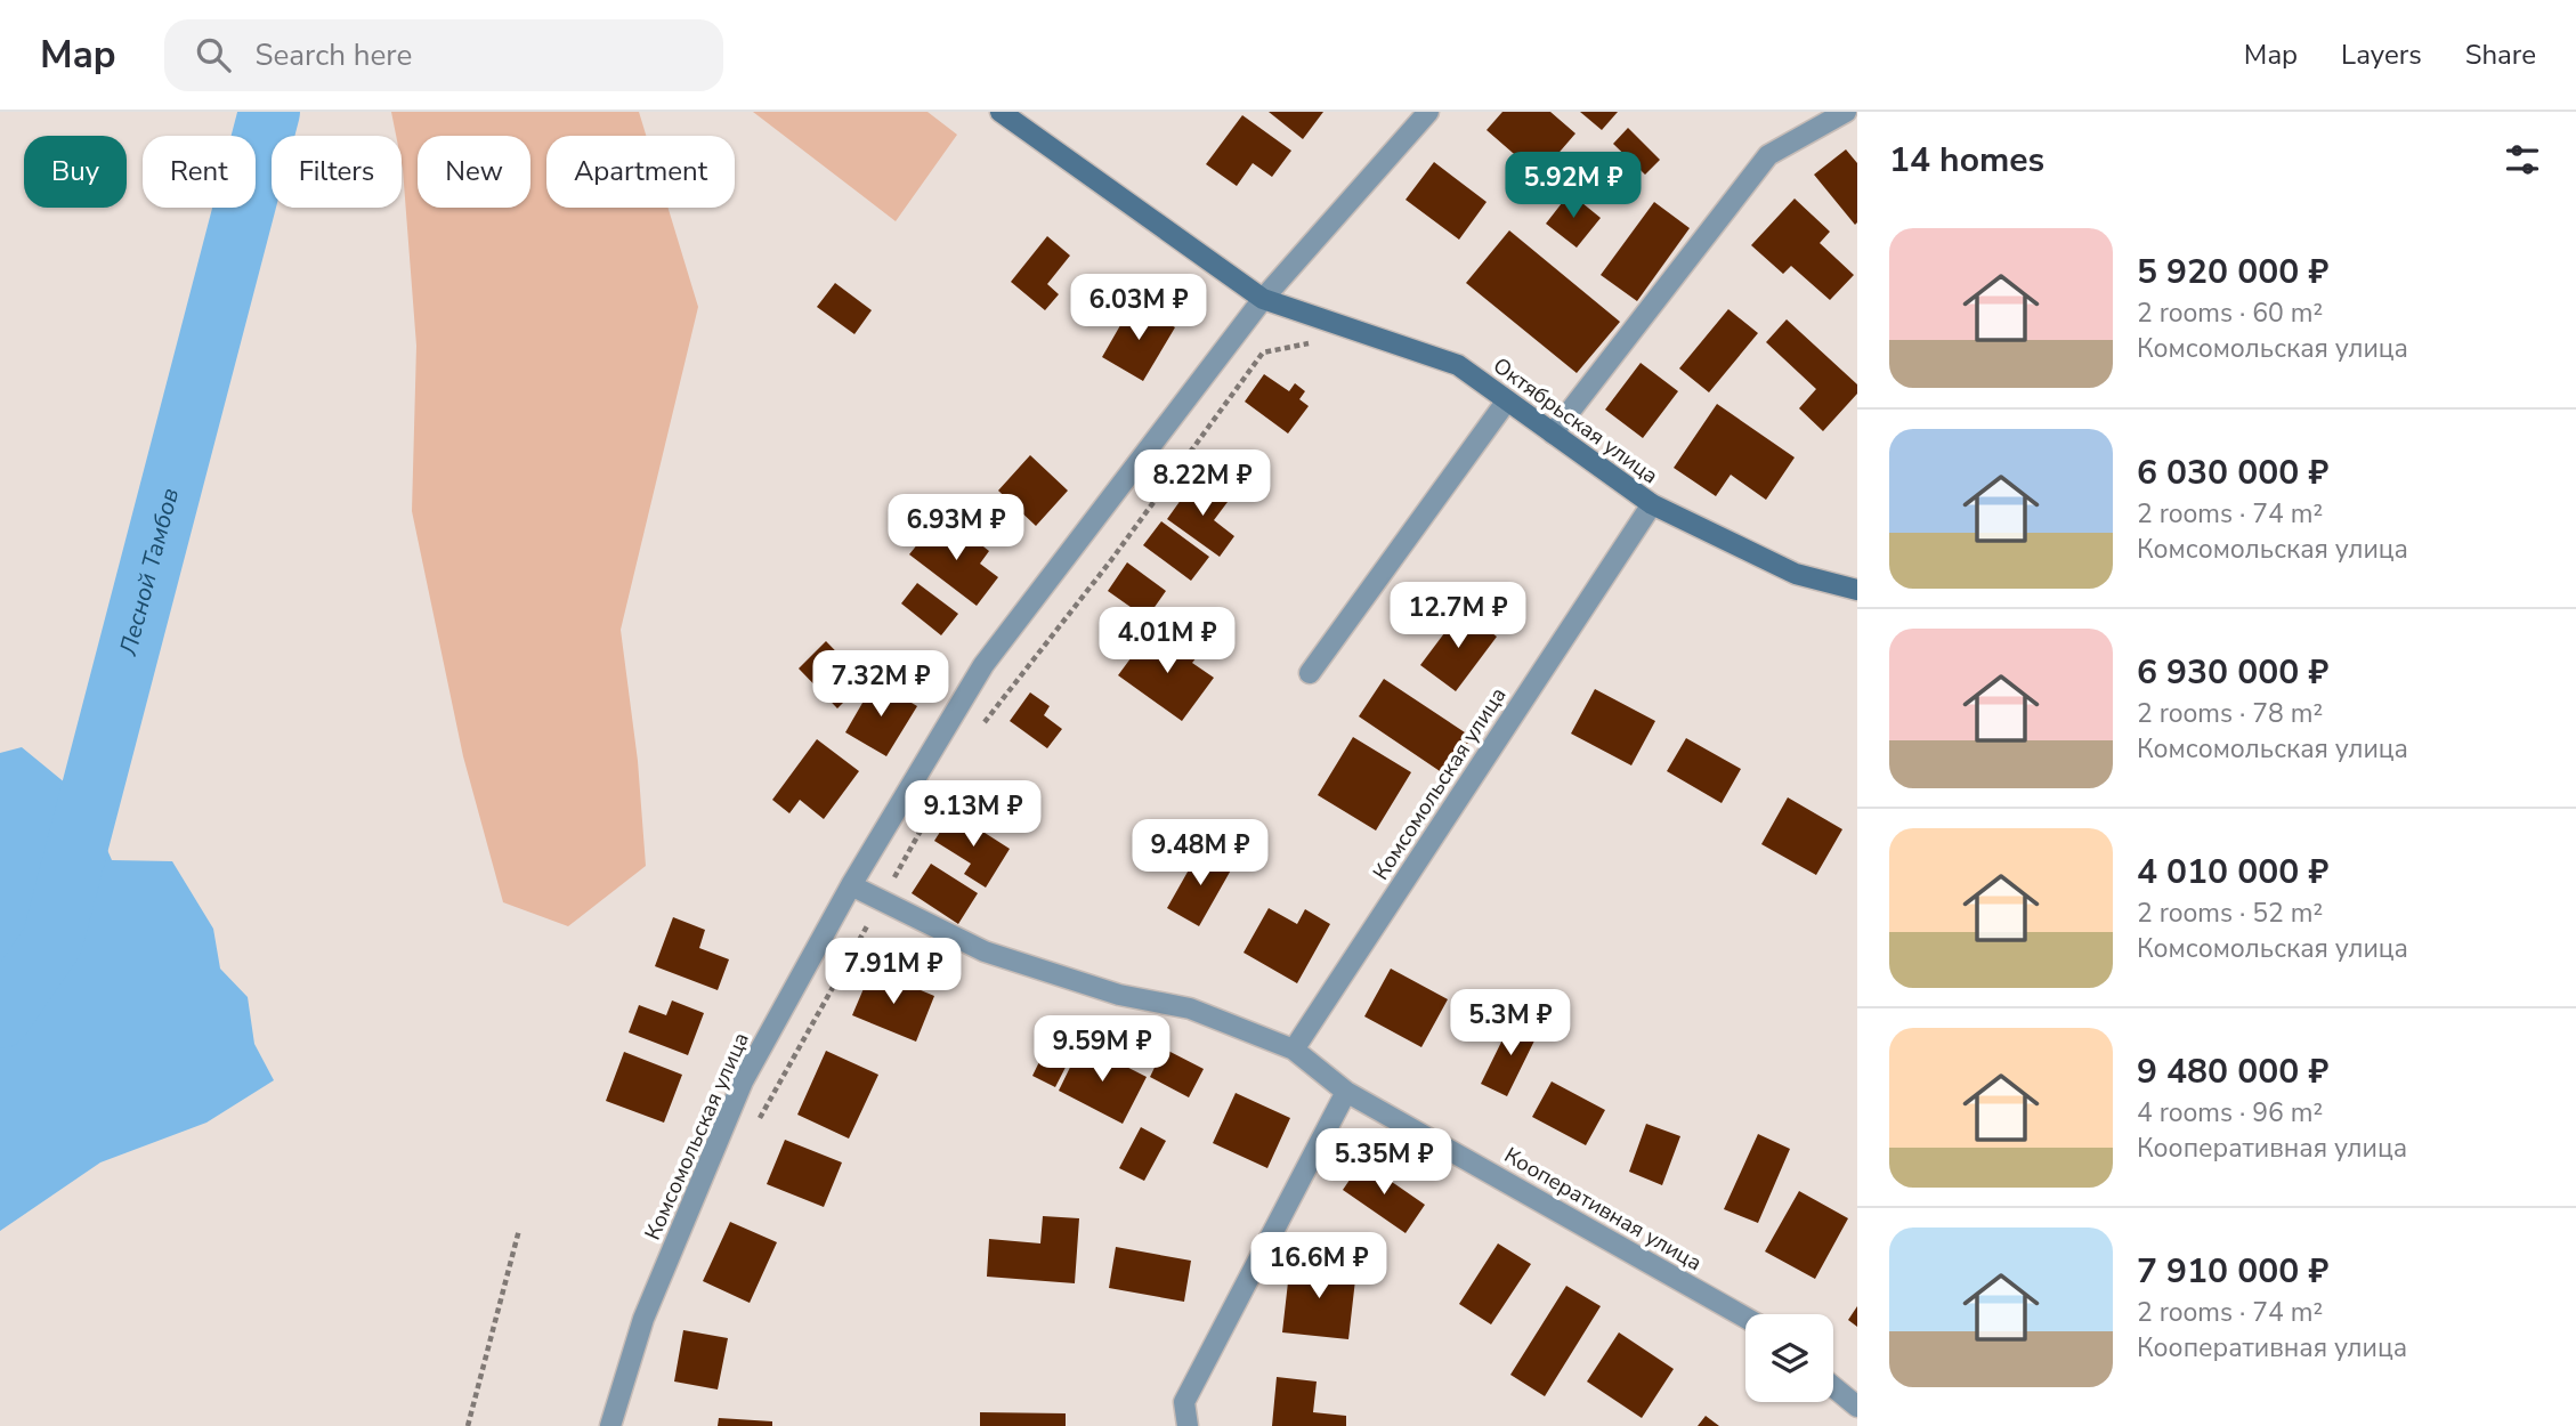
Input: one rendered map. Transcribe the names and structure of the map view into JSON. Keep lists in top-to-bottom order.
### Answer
{
  "streets": {
    "street": ["Октябрьская улица", "Комсомольская улица", "Кооперативная улица"]
  },
  "crossings": [
    ["Октябрьская улица", "Комсомольская улица"],
    ["Комсомольская улица", "Кооперативная улица"]
  ],
  "water": ["Лесной Тамбов"],
  "page": {
    "header": "Map",
    "search": "Search here",
    "nav": ["Map", "Layers", "Share"],
    "heading": "14 homes",
    "chip": [
      "Buy",
      "Rent",
      "Filters",
      "New",
      "Apartment"
    ],
    "price": [
      "5.92M ₽",
      "6.03M ₽",
      "8.22M ₽",
      "6.93M ₽",
      "12.7M ₽",
      "4.01M ₽",
      "7.32M ₽",
      "9.13M ₽",
      "9.48M ₽",
      "7.91M ₽",
      "5.3M ₽",
      "9.59M ₽",
      "5.35M ₽",
      "16.6M ₽"
    ],
    "list": [
      {
        "name": "5 920 000 ₽",
        "note": "2 rooms · 60 m² · Комсомольская улица"
      },
      {
        "name": "6 030 000 ₽",
        "note": "2 rooms · 74 m² · Комсомольская улица"
      },
      {
        "name": "6 930 000 ₽",
        "note": "2 rooms · 78 m² · Комсомольская улица"
      },
      {
        "name": "4 010 000 ₽",
        "note": "2 rooms · 52 m² · Комсомольская улица"
      },
      {
        "name": "9 480 000 ₽",
        "note": "4 rooms · 96 m² · Кооперативная улица"
      },
      {
        "name": "7 910 000 ₽",
        "note": "2 rooms · 74 m² · Кооперативная улица"
      }
    ]
  }
}
